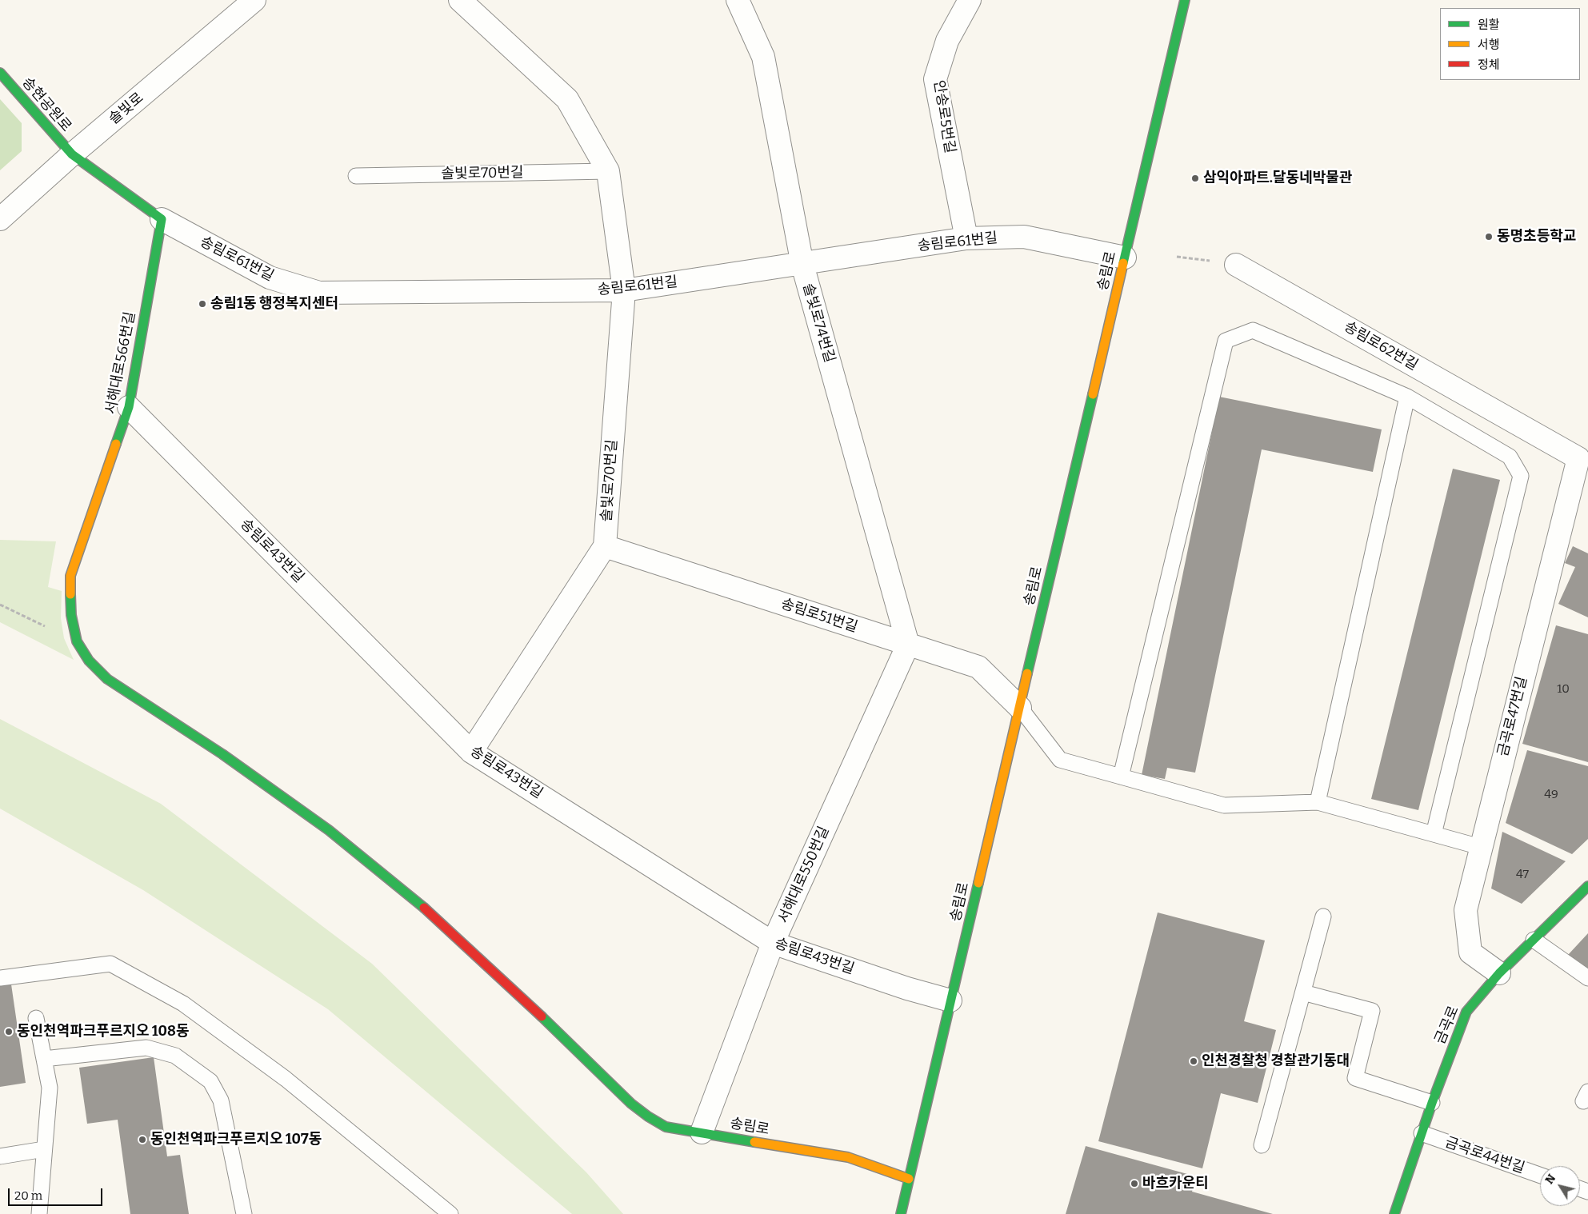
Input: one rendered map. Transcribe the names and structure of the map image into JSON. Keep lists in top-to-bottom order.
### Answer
{
  "streets": {
    "street": [
      "송현공원로",
      "솔빛로",
      "안송로5번길",
      "솔빛로70번길",
      "송림로61번길",
      "송림로",
      "솔빛로74번길",
      "송림로62번길",
      "서해대로566번길",
      "송림로43번길",
      "송림로51번길",
      "금곡로47번길",
      "서해대로550번길",
      "금곡로"
    ],
    "lane": ["금곡로44번길"]
  },
  "crossings": [
    ["송현공원로", "솔빛로"],
    ["안송로5번길", "송림로61번길"],
    ["솔빛로70번길", "송림로61번길"],
    ["솔빛로70번길", "송림로43번길"],
    ["솔빛로70번길", "송림로51번길"],
    ["송림로61번길", "송림로"],
    ["송림로61번길", "솔빛로74번길"],
    ["송림로61번길", "서해대로566번길"],
    ["송림로", "서해대로566번길"],
    ["송림로", "송림로43번길"],
    ["송림로", "송림로51번길"],
    ["송림로", "서해대로550번길"],
    ["솔빛로74번길", "송림로51번길"],
    ["솔빛로74번길", "서해대로550번길"],
    ["송림로62번길", "금곡로47번길"],
    ["서해대로566번길", "송림로43번길"],
    ["송림로43번길", "서해대로550번길"],
    ["송림로51번길", "서해대로550번길"],
    ["금곡로47번길", "금곡로"],
    ["금곡로", "금곡로44번길"]
  ],
  "places": [
    "삼익아파트.달동네박물관",
    "동명초등학교",
    "송림1동 행정복지센터",
    "동인천역파크푸르지오 108동",
    "인천경찰청 경찰관기동대",
    "동인천역파크푸르지오 107동",
    "바흐카운티"
  ],
  "house_numbers": ["10", "49", "47"],
  "legend": ["원활", "서행", "정체"],
  "scale_bar": "20 m",
  "north": "top left"
}
